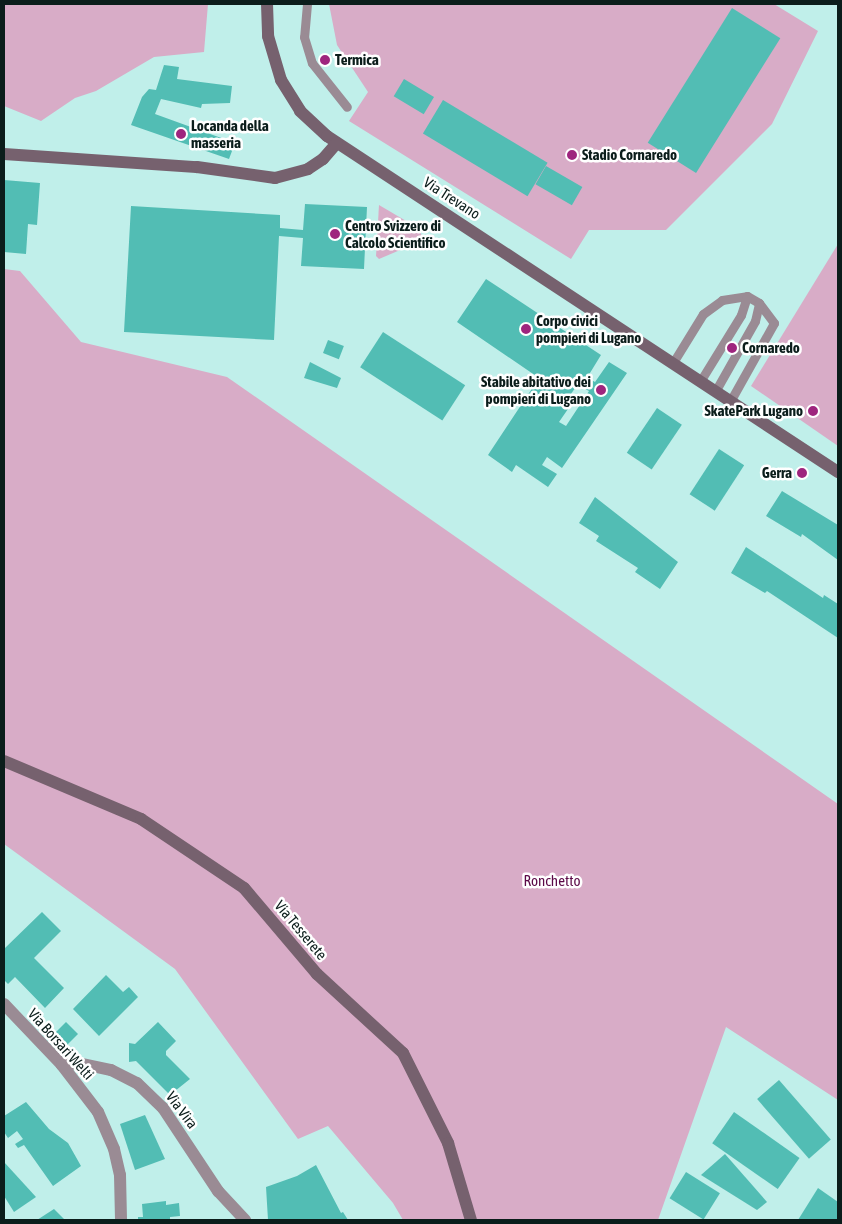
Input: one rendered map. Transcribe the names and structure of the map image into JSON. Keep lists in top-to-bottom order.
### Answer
{
  "streets": {
    "main road": ["Via Trevano", "Via Tesserete"],
    "street": ["Via Borsari Welti", "Via Vira"]
  },
  "crossings": [
    ["Via Borsari Welti", "Via Vira"]
  ],
  "parks": ["Ronchetto"],
  "places": [
    "Termica",
    "Locanda della masseria",
    "Stadio Cornaredo",
    "Centro Svizzero di Calcolo Scientifico",
    "Corpo civici pompieri di Lugano",
    "Cornaredo",
    "Stabile abitativo dei pompieri di Lugano",
    "SkatePark Lugano",
    "Gerra"
  ]
}
